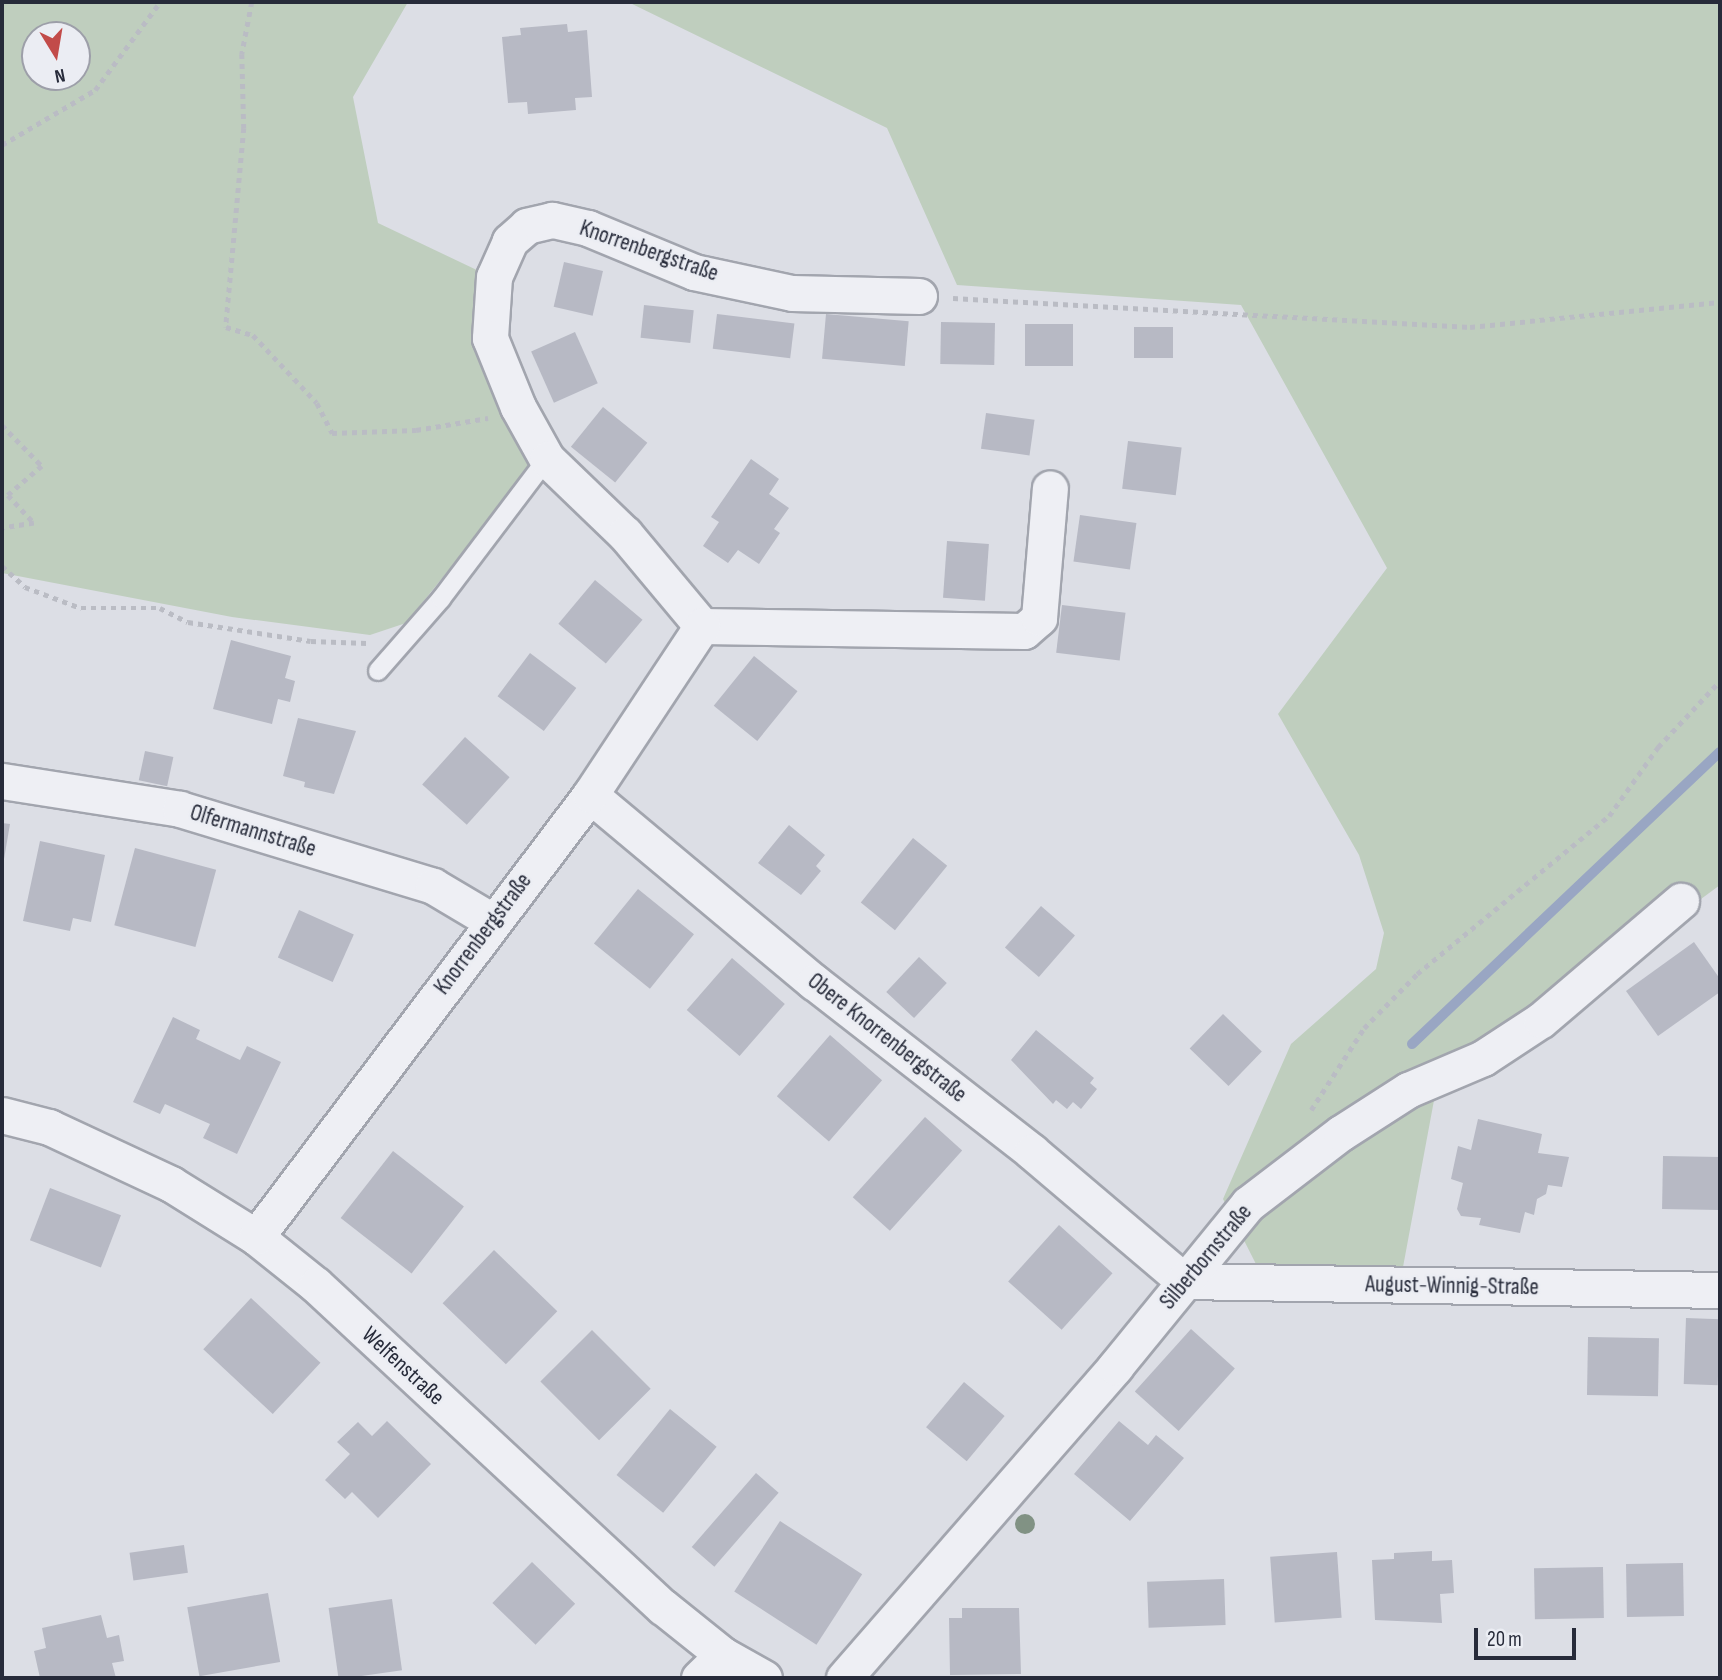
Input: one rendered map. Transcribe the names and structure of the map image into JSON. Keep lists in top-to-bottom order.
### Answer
{
  "streets": {
    "street": [
      "Knorrenbergstraße",
      "Olfermannstraße",
      "Obere Knorrenbergstraße",
      "Silberbornstraße",
      "August-Winnig-Straße",
      "Welfenstraße"
    ]
  },
  "crossings": [
    ["Knorrenbergstraße", "Olfermannstraße"],
    ["Knorrenbergstraße", "Obere Knorrenbergstraße"],
    ["Knorrenbergstraße", "Welfenstraße"],
    ["Obere Knorrenbergstraße", "Silberbornstraße"],
    ["Obere Knorrenbergstraße", "August-Winnig-Straße"],
    ["Silberbornstraße", "August-Winnig-Straße"]
  ],
  "scale_bar": "20 m",
  "north": "bottom"
}
